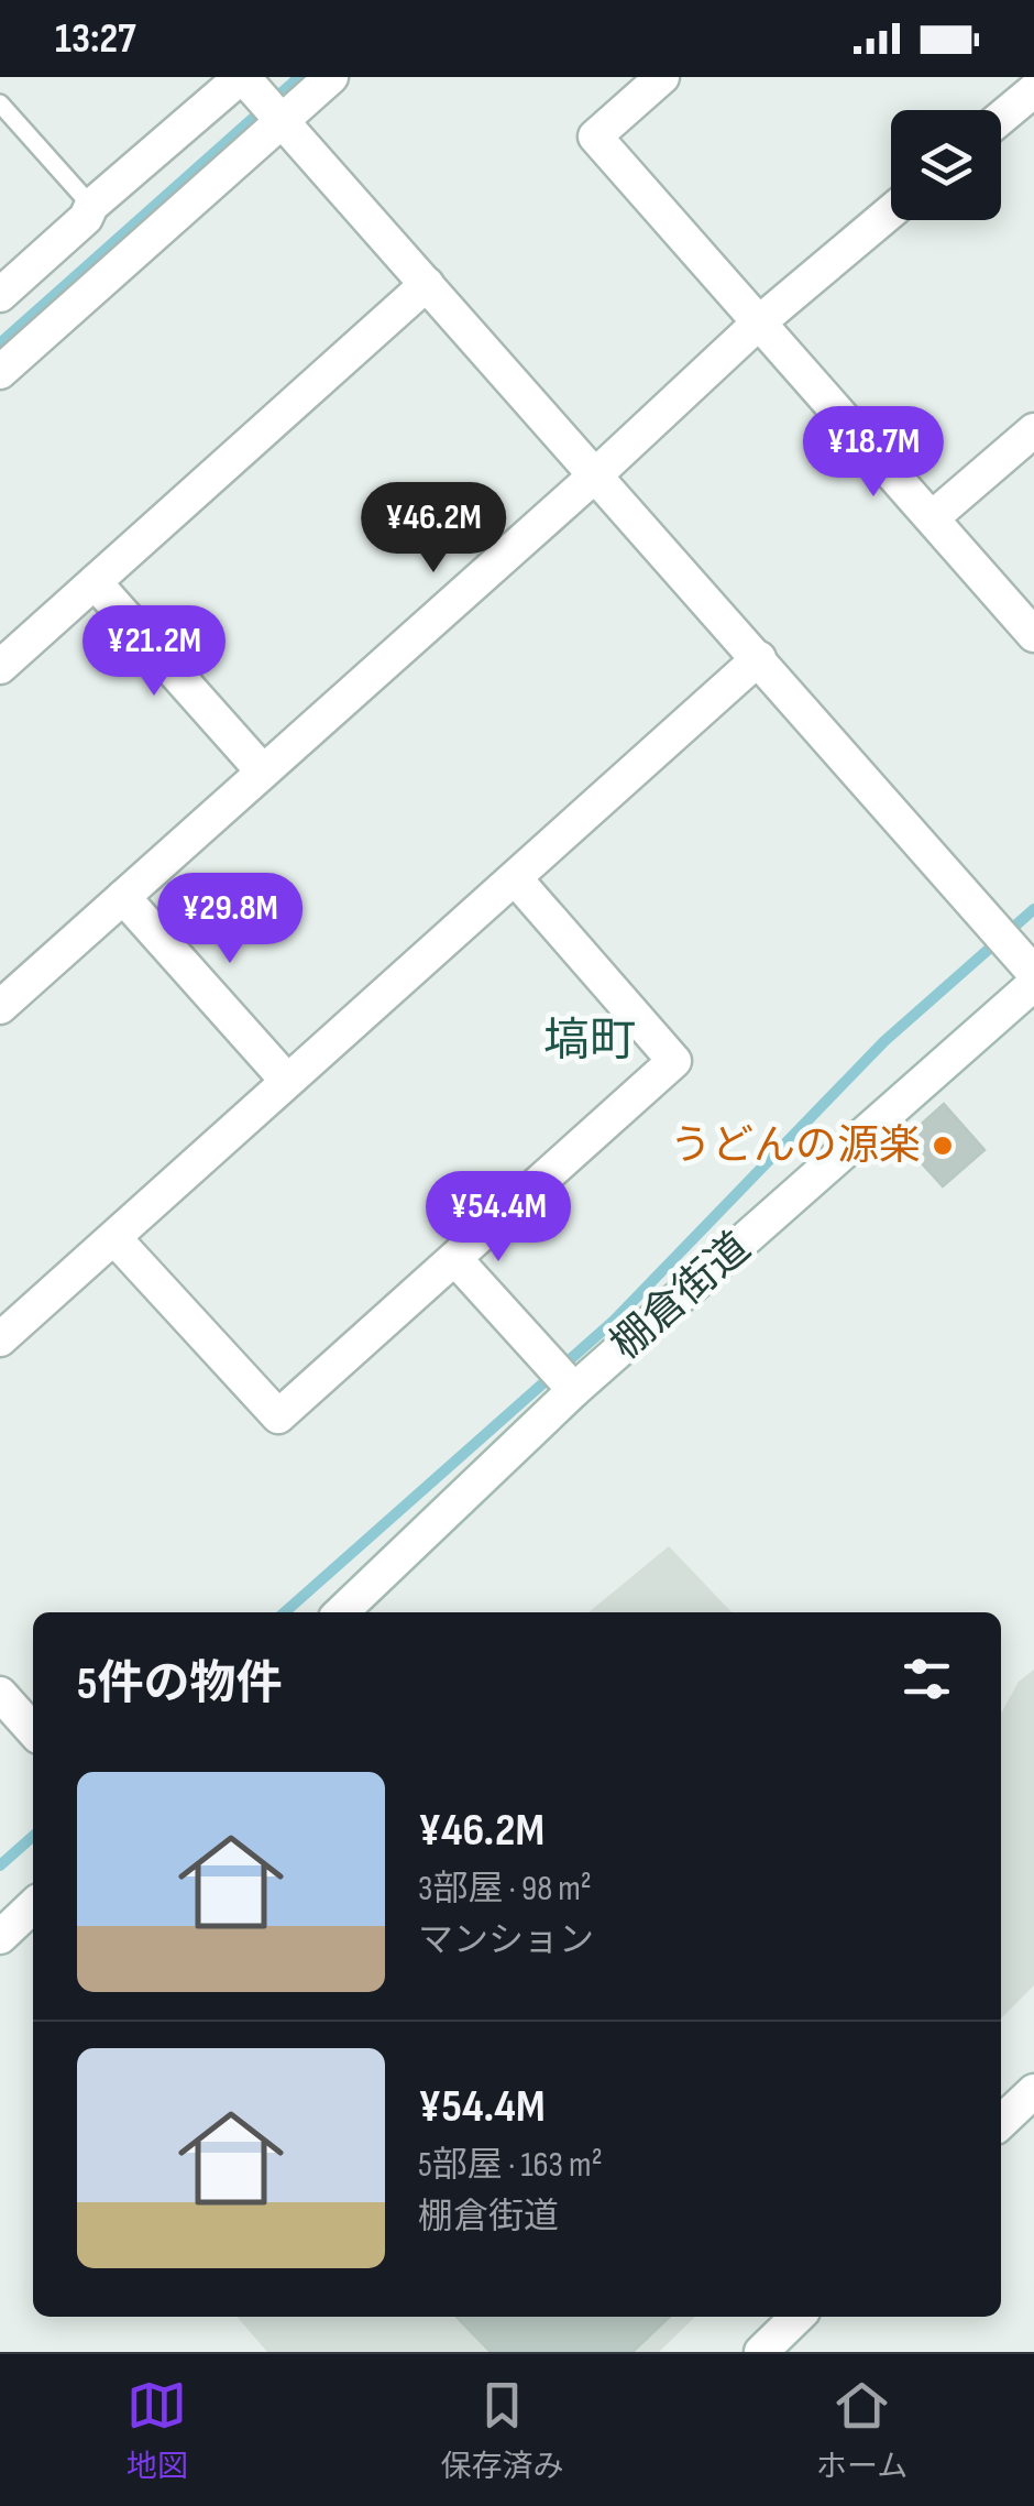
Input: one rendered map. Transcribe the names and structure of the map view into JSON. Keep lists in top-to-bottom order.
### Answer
{
  "streets": {
    "street": ["棚倉街道"]
  },
  "districts": ["塙町"],
  "places": ["うどんの源楽"],
  "page": {
    "status": "13:27",
    "price": [
      "¥18.7M",
      "¥46.2M",
      "¥21.2M",
      "¥29.8M",
      "¥54.4M"
    ],
    "heading": "5件の物件",
    "list": [
      {
        "name": "¥46.2M",
        "note": "3部屋 · 98 m² · マンション"
      },
      {
        "name": "¥54.4M",
        "note": "5部屋 · 163 m² · 棚倉街道"
      }
    ],
    "tabs": ["地図", "保存済み", "ホーム"]
  }
}
